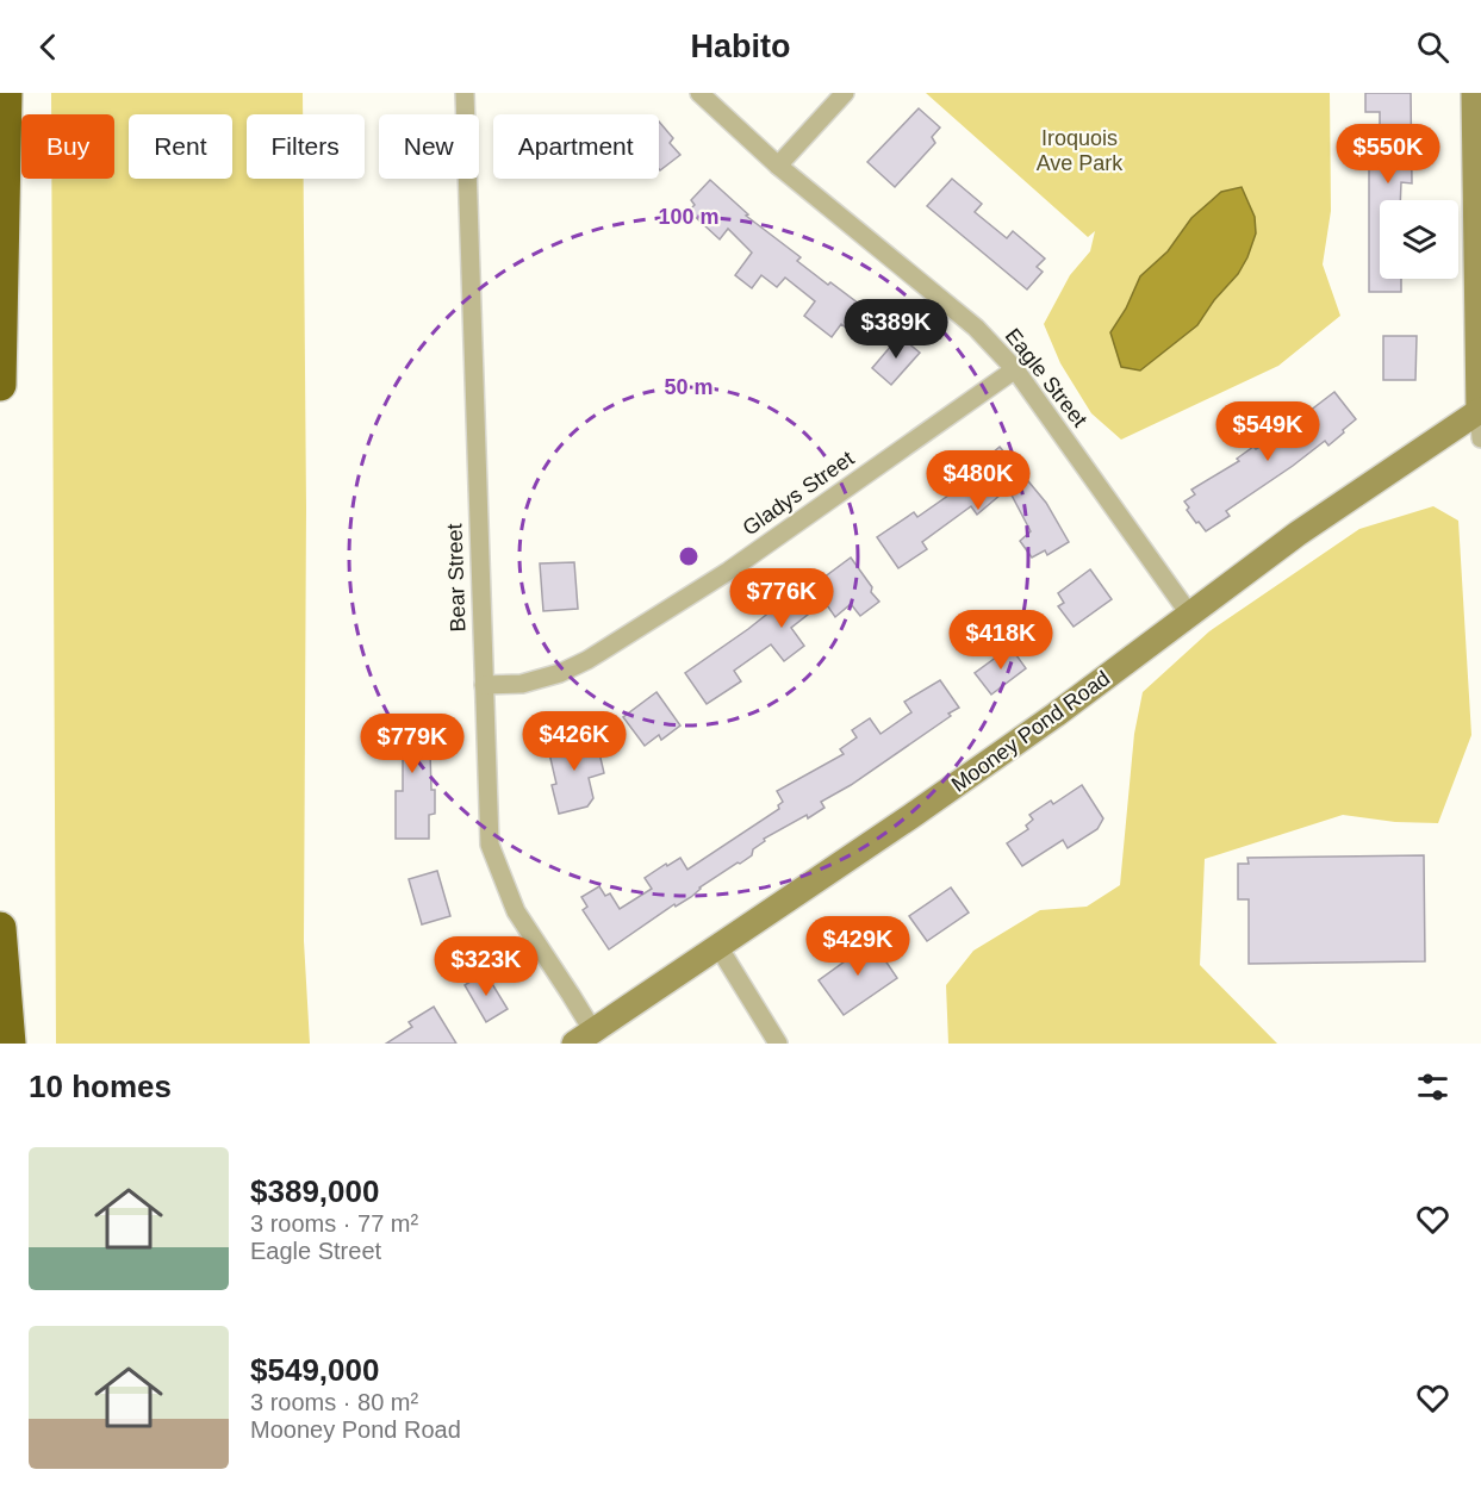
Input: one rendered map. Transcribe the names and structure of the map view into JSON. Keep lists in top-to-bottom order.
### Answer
{
  "streets": {
    "street": [
      "Eagle Street",
      "Gladys Street",
      "Bear Street",
      "Mooney Pond Road"
    ]
  },
  "crossings": [
    ["Eagle Street", "Gladys Street"],
    ["Eagle Street", "Mooney Pond Road"],
    ["Gladys Street", "Bear Street"],
    ["Bear Street", "Mooney Pond Road"]
  ],
  "parks": ["Iroquois Ave Park"],
  "page": {
    "header": "Habito",
    "chip": [
      "Buy",
      "Rent",
      "Filters",
      "New",
      "Apartment"
    ],
    "price": [
      "$550K",
      "$389K",
      "$549K",
      "$480K",
      "$776K",
      "$418K",
      "$426K",
      "$779K",
      "$429K",
      "$323K"
    ],
    "heading": "10 homes",
    "list": [
      {
        "name": "$389,000",
        "note": "3 rooms · 77 m² · Eagle Street"
      },
      {
        "name": "$549,000",
        "note": "3 rooms · 80 m² · Mooney Pond Road"
      }
    ]
  },
  "rings": ["100 m", "50 m"]
}
